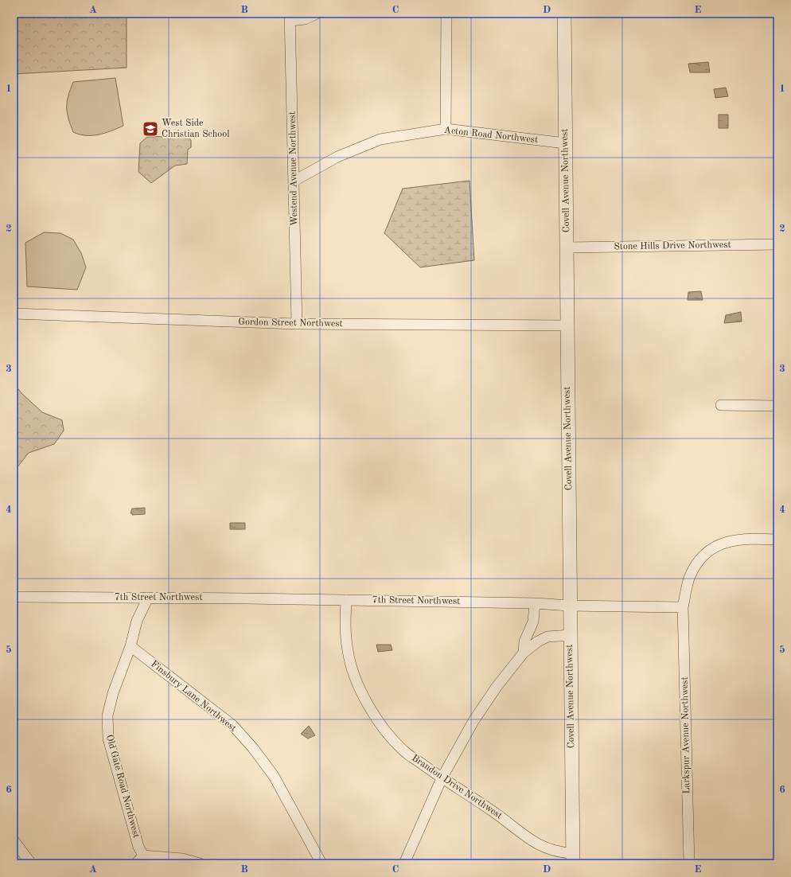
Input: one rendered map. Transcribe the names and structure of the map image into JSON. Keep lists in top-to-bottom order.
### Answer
{
  "streets": {
    "street": [
      "Acton Road Northwest",
      "Westend Avenue Northwest",
      "Covell Avenue Northwest",
      "Stone Hills Drive Northwest",
      "Gordon Street Northwest",
      "7th Street Northwest",
      "Finsbury Lane Northwest",
      "Larkspur Avenue Northwest",
      "Old Gate Road Northwest",
      "Brandon Drive Northwest"
    ]
  },
  "crossings": [
    ["Acton Road Northwest", "Westend Avenue Northwest"],
    ["Acton Road Northwest", "Covell Avenue Northwest"],
    ["Westend Avenue Northwest", "Gordon Street Northwest"],
    ["Covell Avenue Northwest", "Stone Hills Drive Northwest"],
    ["Covell Avenue Northwest", "Gordon Street Northwest"],
    ["Covell Avenue Northwest", "7th Street Northwest"],
    ["Covell Avenue Northwest", "Brandon Drive Northwest"],
    ["7th Street Northwest", "Larkspur Avenue Northwest"],
    ["7th Street Northwest", "Old Gate Road Northwest"],
    ["7th Street Northwest", "Brandon Drive Northwest"],
    ["Finsbury Lane Northwest", "Old Gate Road Northwest"]
  ],
  "places": {
    "school or university": ["West Side Christian School"]
  },
  "grid": {
    "columns": [
      "A",
      "B",
      "C",
      "D",
      "E"
    ],
    "rows": [
      "1",
      "2",
      "3",
      "4",
      "5",
      "6"
    ]
  }
}
